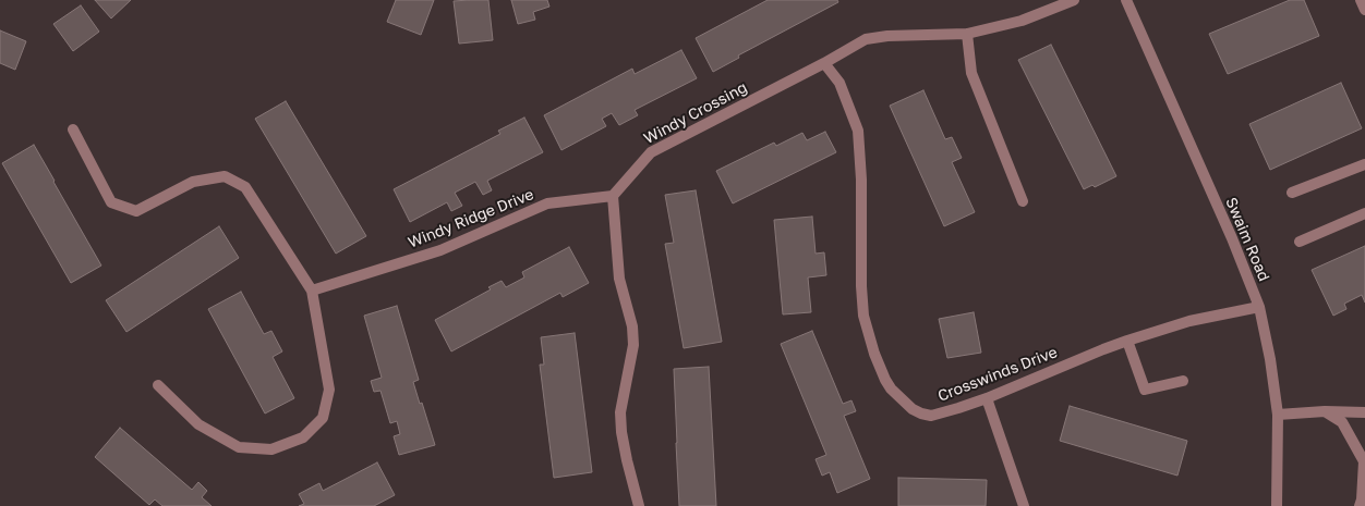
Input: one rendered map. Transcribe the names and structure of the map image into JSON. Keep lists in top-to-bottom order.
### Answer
{
  "streets": {
    "street": [
      "Windy Crossing",
      "Windy Ridge Drive",
      "Swaim Road",
      "Crosswinds Drive"
    ]
  },
  "crossings": [
    ["Windy Crossing", "Windy Ridge Drive"],
    ["Windy Crossing", "Crosswinds Drive"],
    ["Swaim Road", "Crosswinds Drive"]
  ]
}
